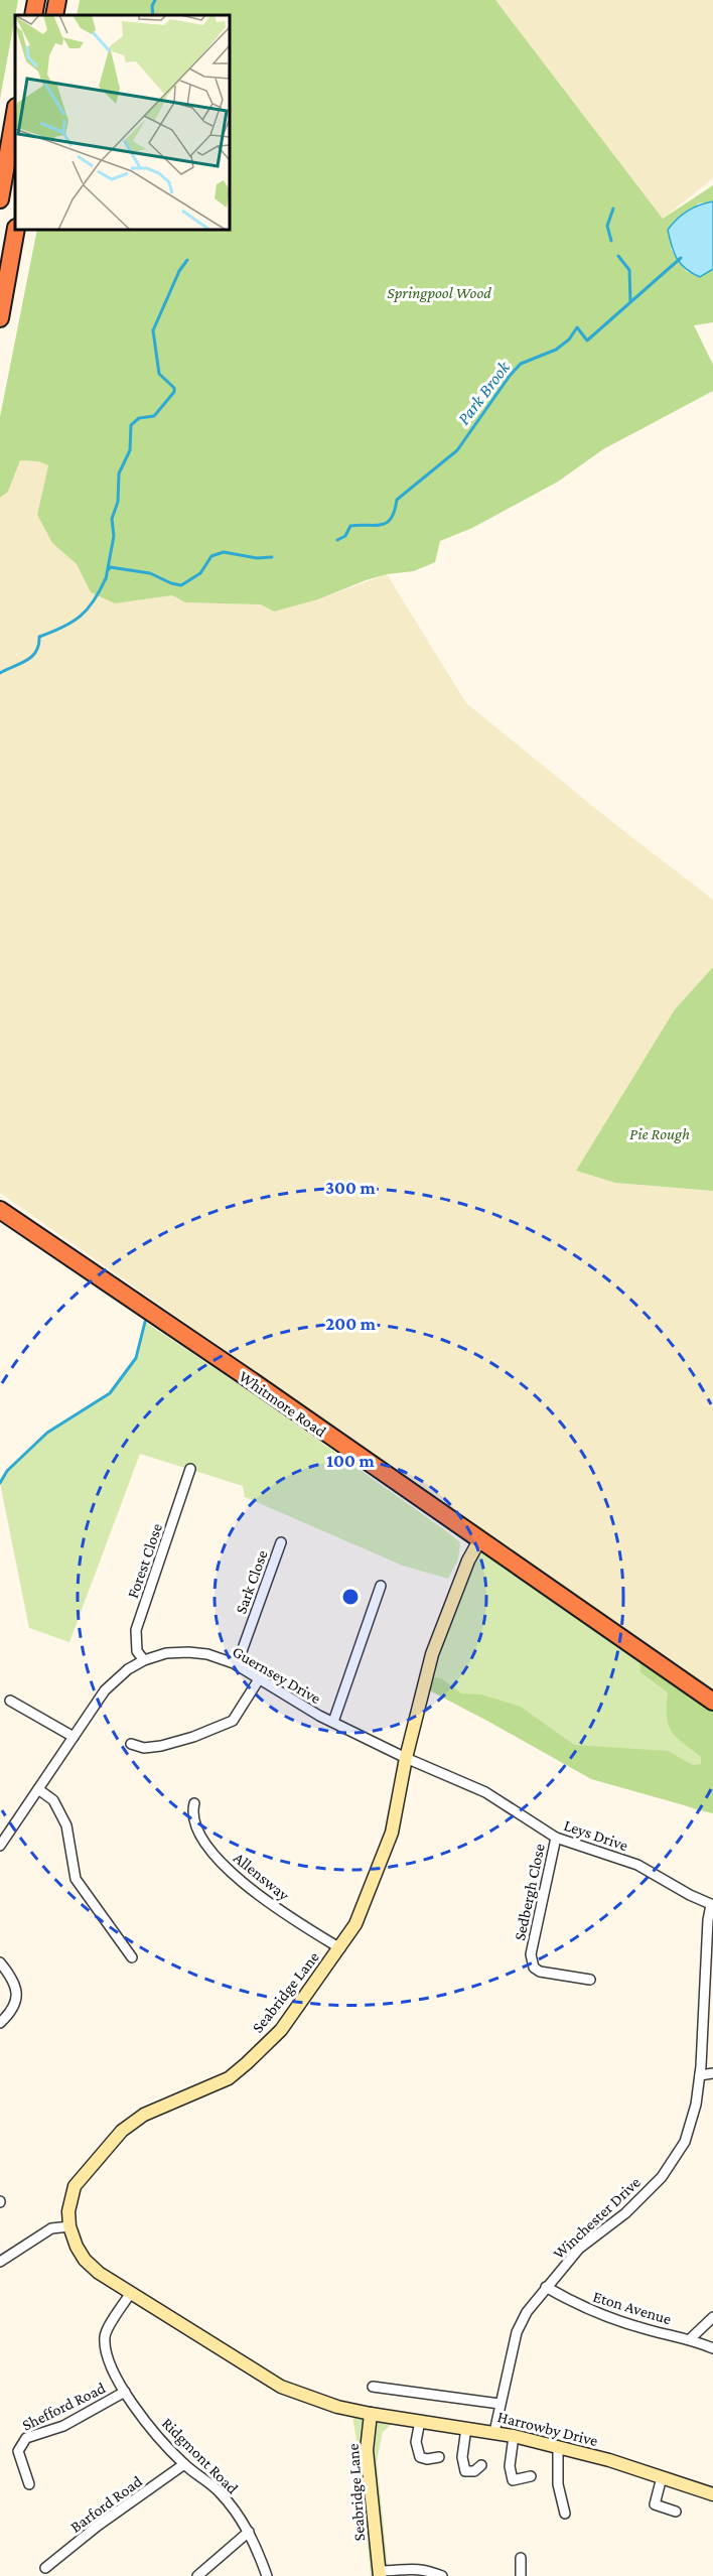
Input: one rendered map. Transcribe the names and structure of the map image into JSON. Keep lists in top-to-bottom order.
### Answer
{
  "streets": {
    "highway": ["Whitmore Road"],
    "street": [
      "Forest Close",
      "Sark Close",
      "Guernsey Drive",
      "Leys Drive",
      "Allensway",
      "Sedbergh Close",
      "Seabridge Lane",
      "Winchester Drive",
      "Eton Avenue",
      "Shefford Road",
      "Harrowby Drive",
      "Ridgmont Road",
      "Barford Road"
    ]
  },
  "crossings": [
    ["Whitmore Road", "Seabridge Lane"],
    ["Forest Close", "Guernsey Drive"],
    ["Sark Close", "Guernsey Drive"],
    ["Guernsey Drive", "Leys Drive"],
    ["Guernsey Drive", "Seabridge Lane"],
    ["Leys Drive", "Sedbergh Close"],
    ["Leys Drive", "Seabridge Lane"],
    ["Leys Drive", "Winchester Drive"],
    ["Allensway", "Seabridge Lane"],
    ["Seabridge Lane", "Harrowby Drive"],
    ["Seabridge Lane", "Ridgmont Road"],
    ["Winchester Drive", "Eton Avenue"],
    ["Winchester Drive", "Harrowby Drive"],
    ["Shefford Road", "Ridgmont Road"],
    ["Ridgmont Road", "Barford Road"]
  ],
  "water": ["Park Brook"],
  "parks": ["Springpool Wood", "Pie Rough"],
  "rings": ["300 m", "200 m", "100 m"]
}
